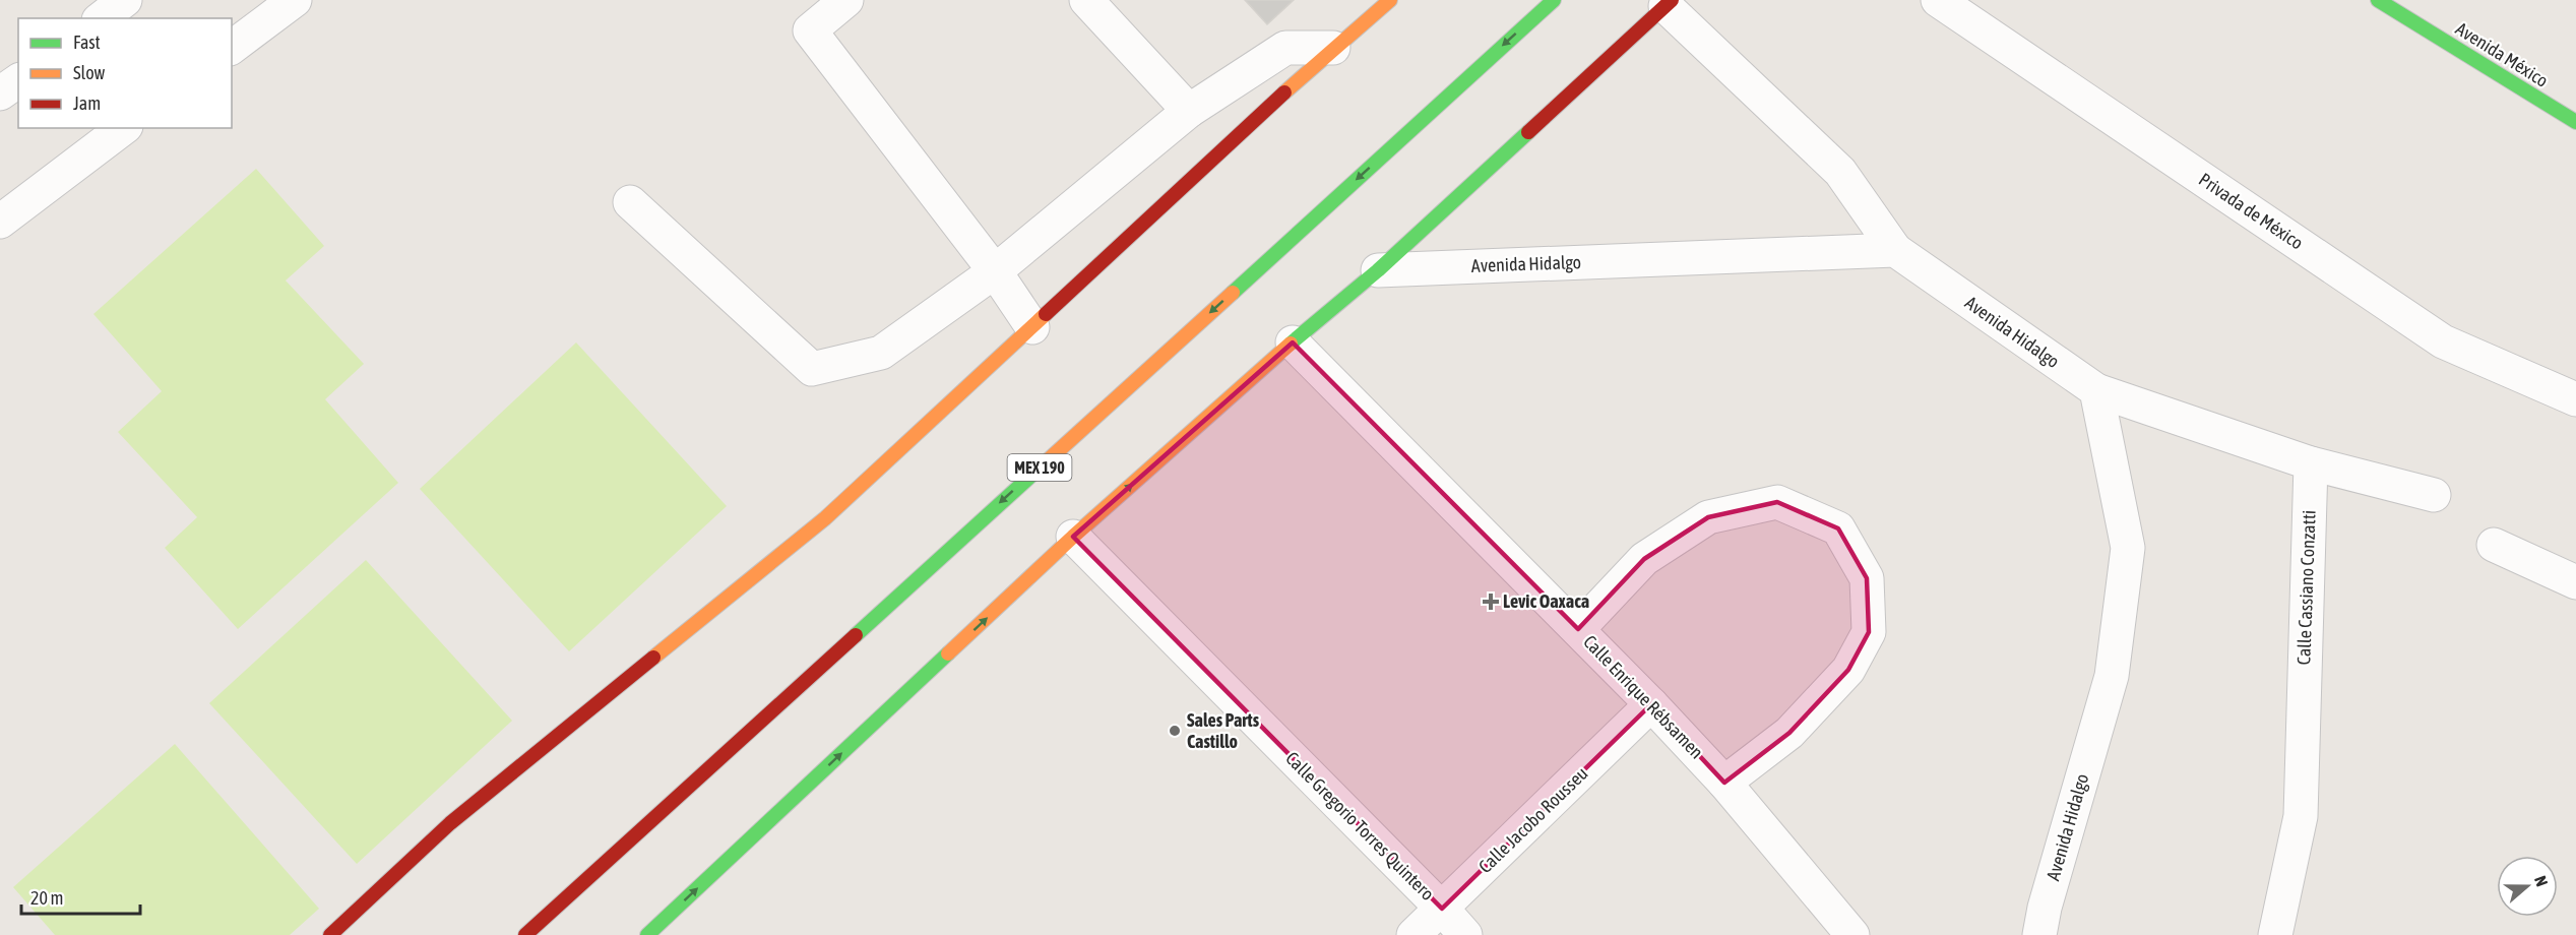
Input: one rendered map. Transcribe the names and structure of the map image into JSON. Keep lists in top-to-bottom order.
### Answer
{
  "streets": {
    "main road": ["Avenida México", "MEX 190"],
    "street": [
      "Privada de México",
      "Avenida Hidalgo",
      "Calle Cassiano Conzatti",
      "Calle Enrique Rébsamen",
      "Calle Jacobo Rousseu",
      "Calle Gregorio Torres Quintero"
    ]
  },
  "crossings": [
    ["Calle Enrique Rébsamen", "Calle Jacobo Rousseu"],
    ["Calle Jacobo Rousseu", "Calle Gregorio Torres Quintero"]
  ],
  "places": {
    "health": ["Levic Oaxaca"],
    "other": ["Sales Parts Castillo"]
  },
  "legend": ["Fast", "Slow", "Jam"],
  "scale_bar": "20 m",
  "north": "right"
}
